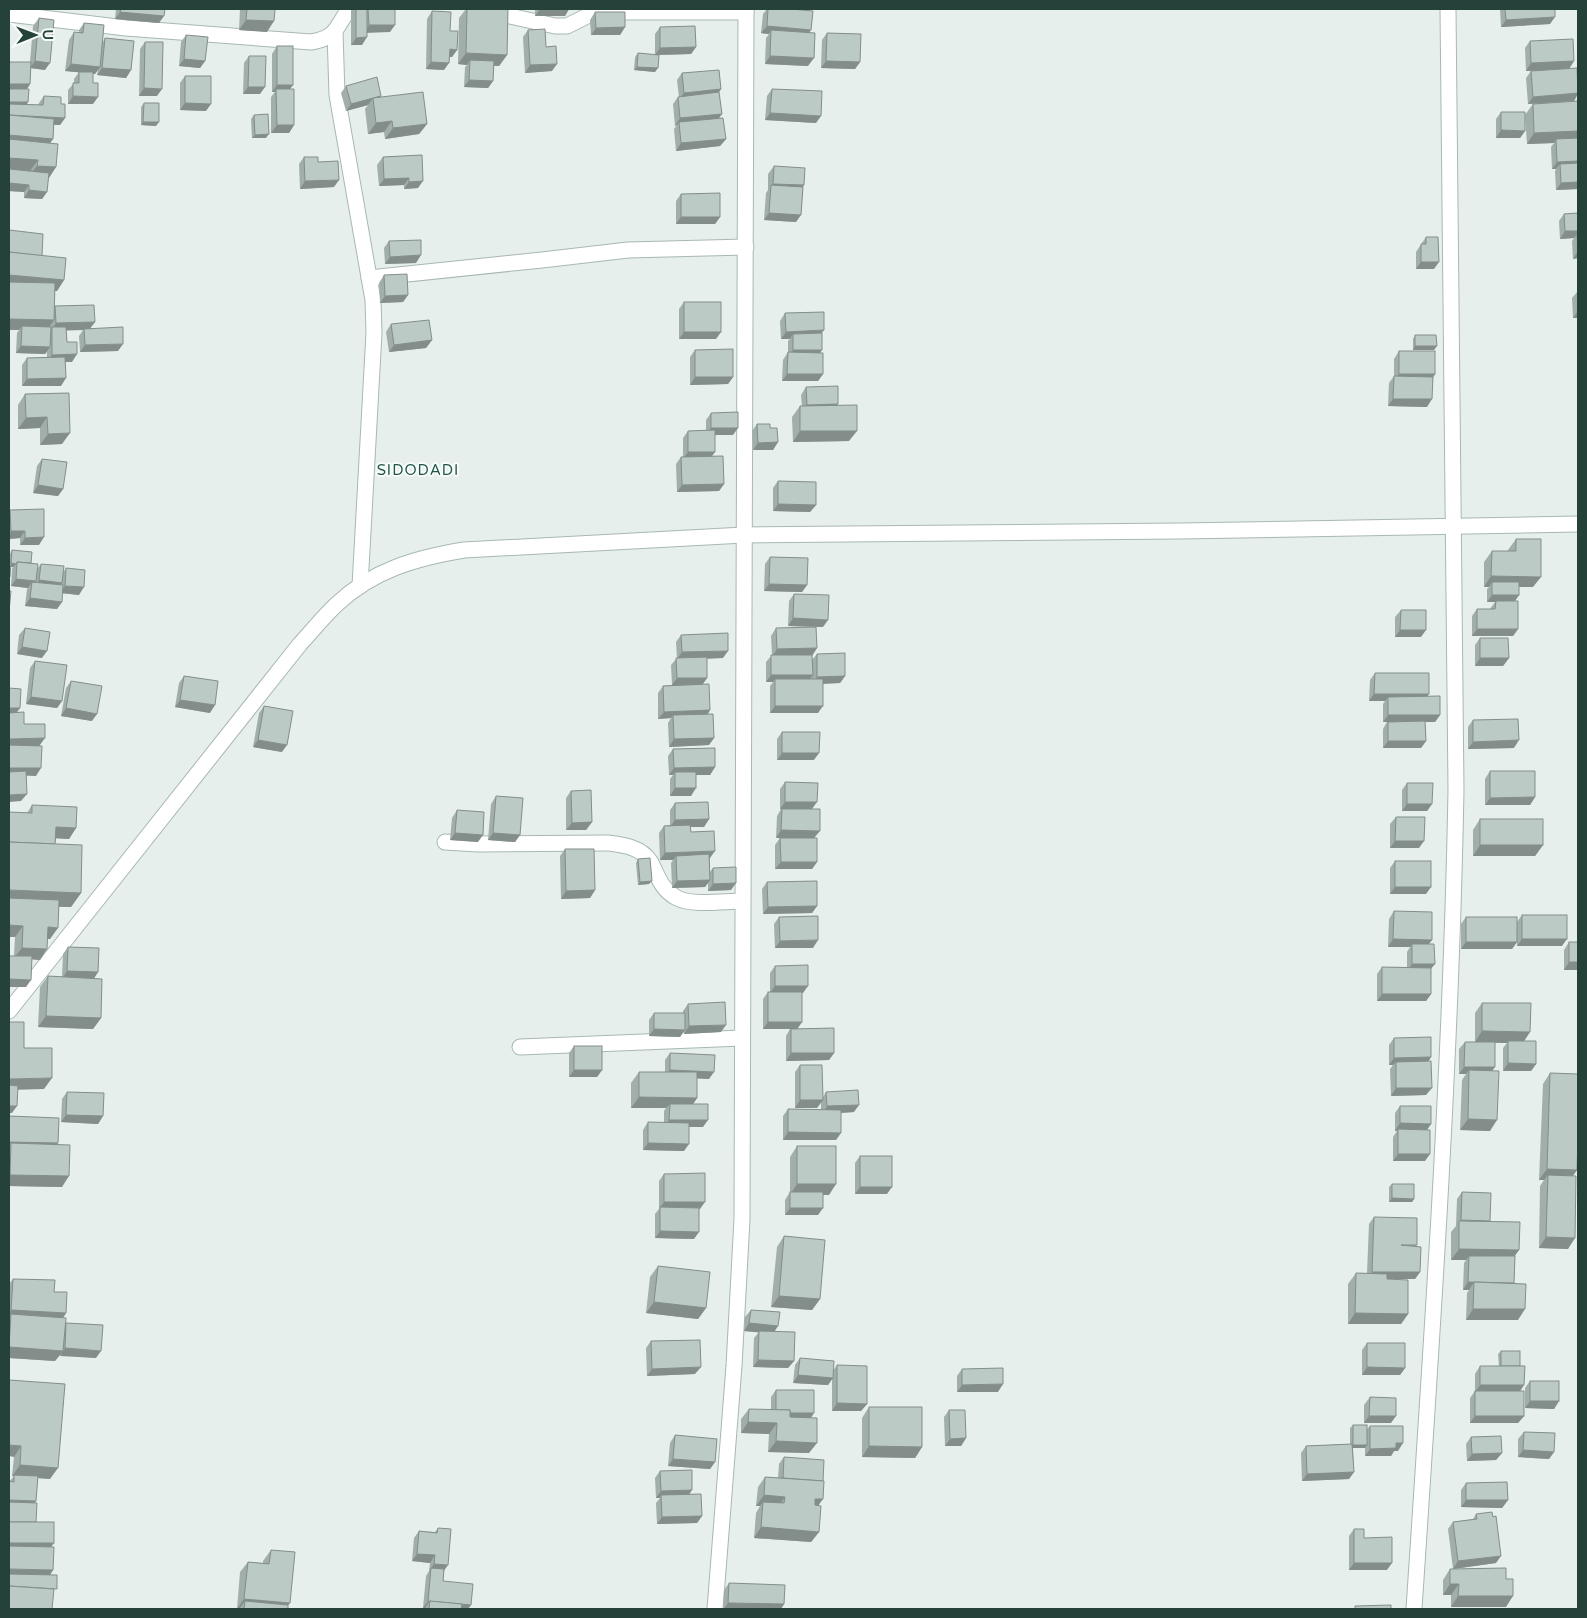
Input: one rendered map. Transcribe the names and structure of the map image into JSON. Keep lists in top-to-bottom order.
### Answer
{
  "districts": ["SIDODADI"],
  "north": "right"
}
